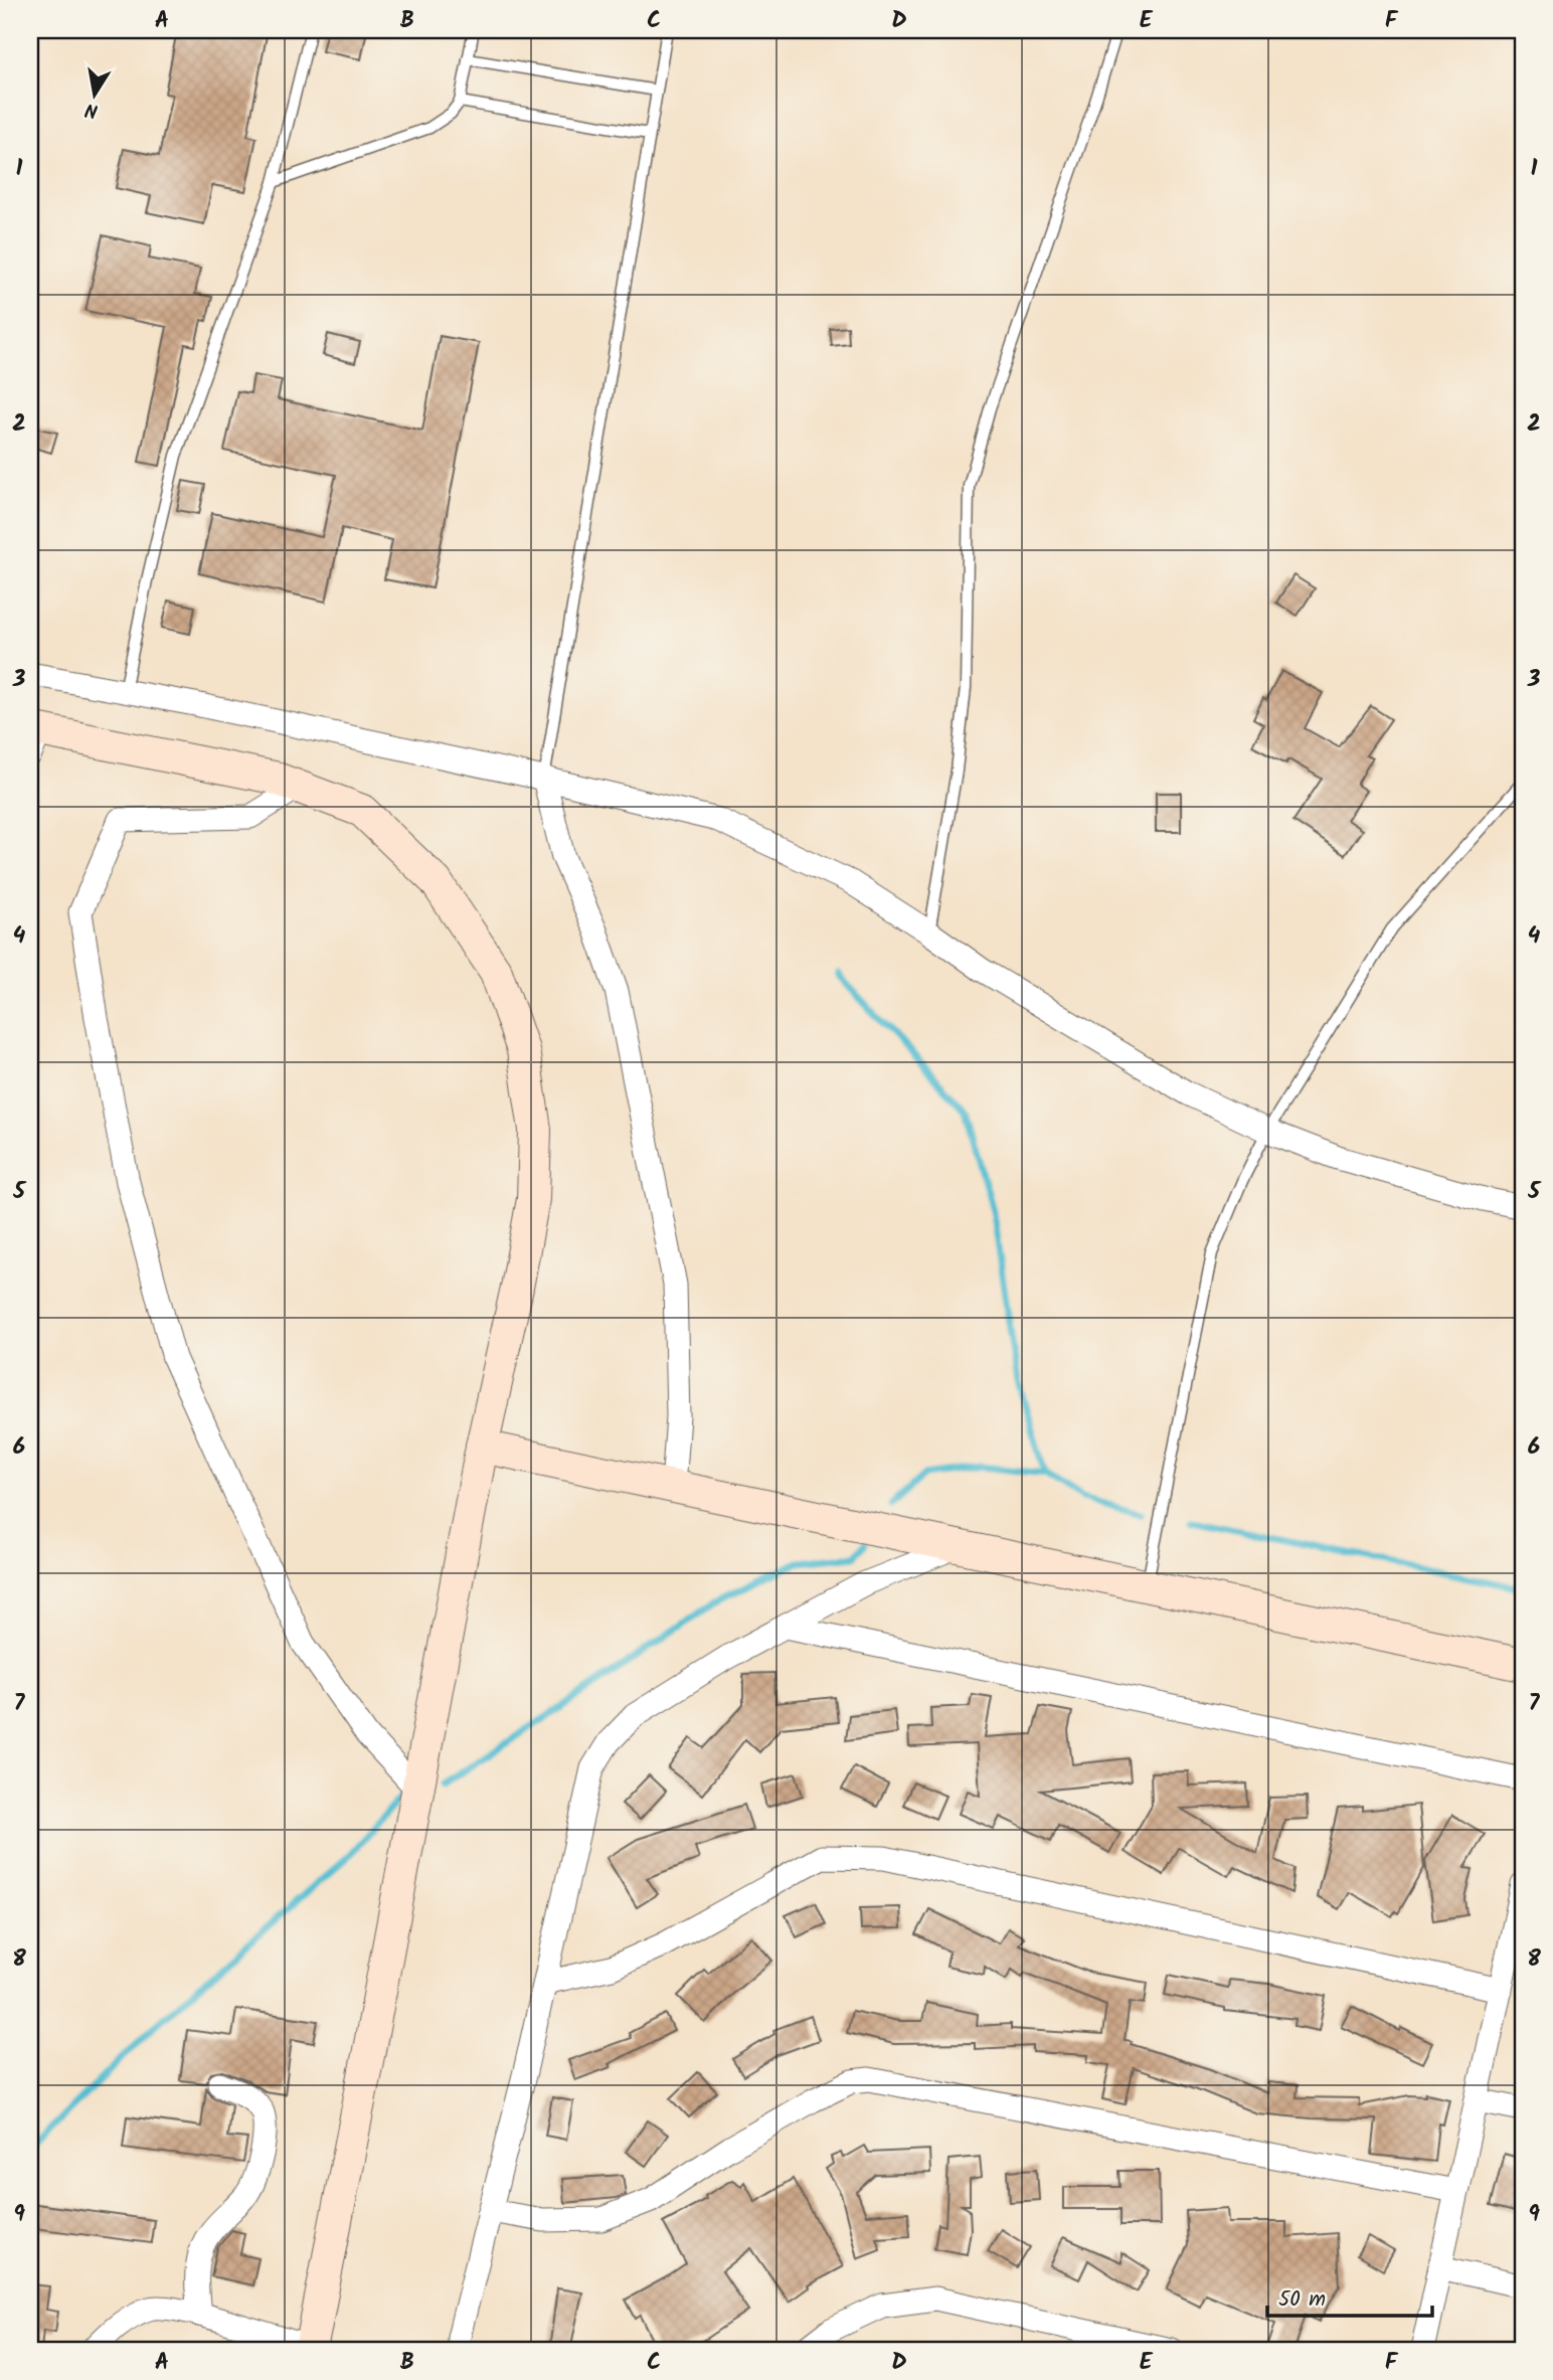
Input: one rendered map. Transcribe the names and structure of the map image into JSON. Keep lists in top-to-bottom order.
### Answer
{
  "scale_bar": "50 m",
  "north": "bottom",
  "grid": {
    "columns": [
      "A",
      "B",
      "C",
      "D",
      "E",
      "F"
    ],
    "rows": [
      "1",
      "2",
      "3",
      "4",
      "5",
      "6",
      "7",
      "8",
      "9"
    ]
  }
}
